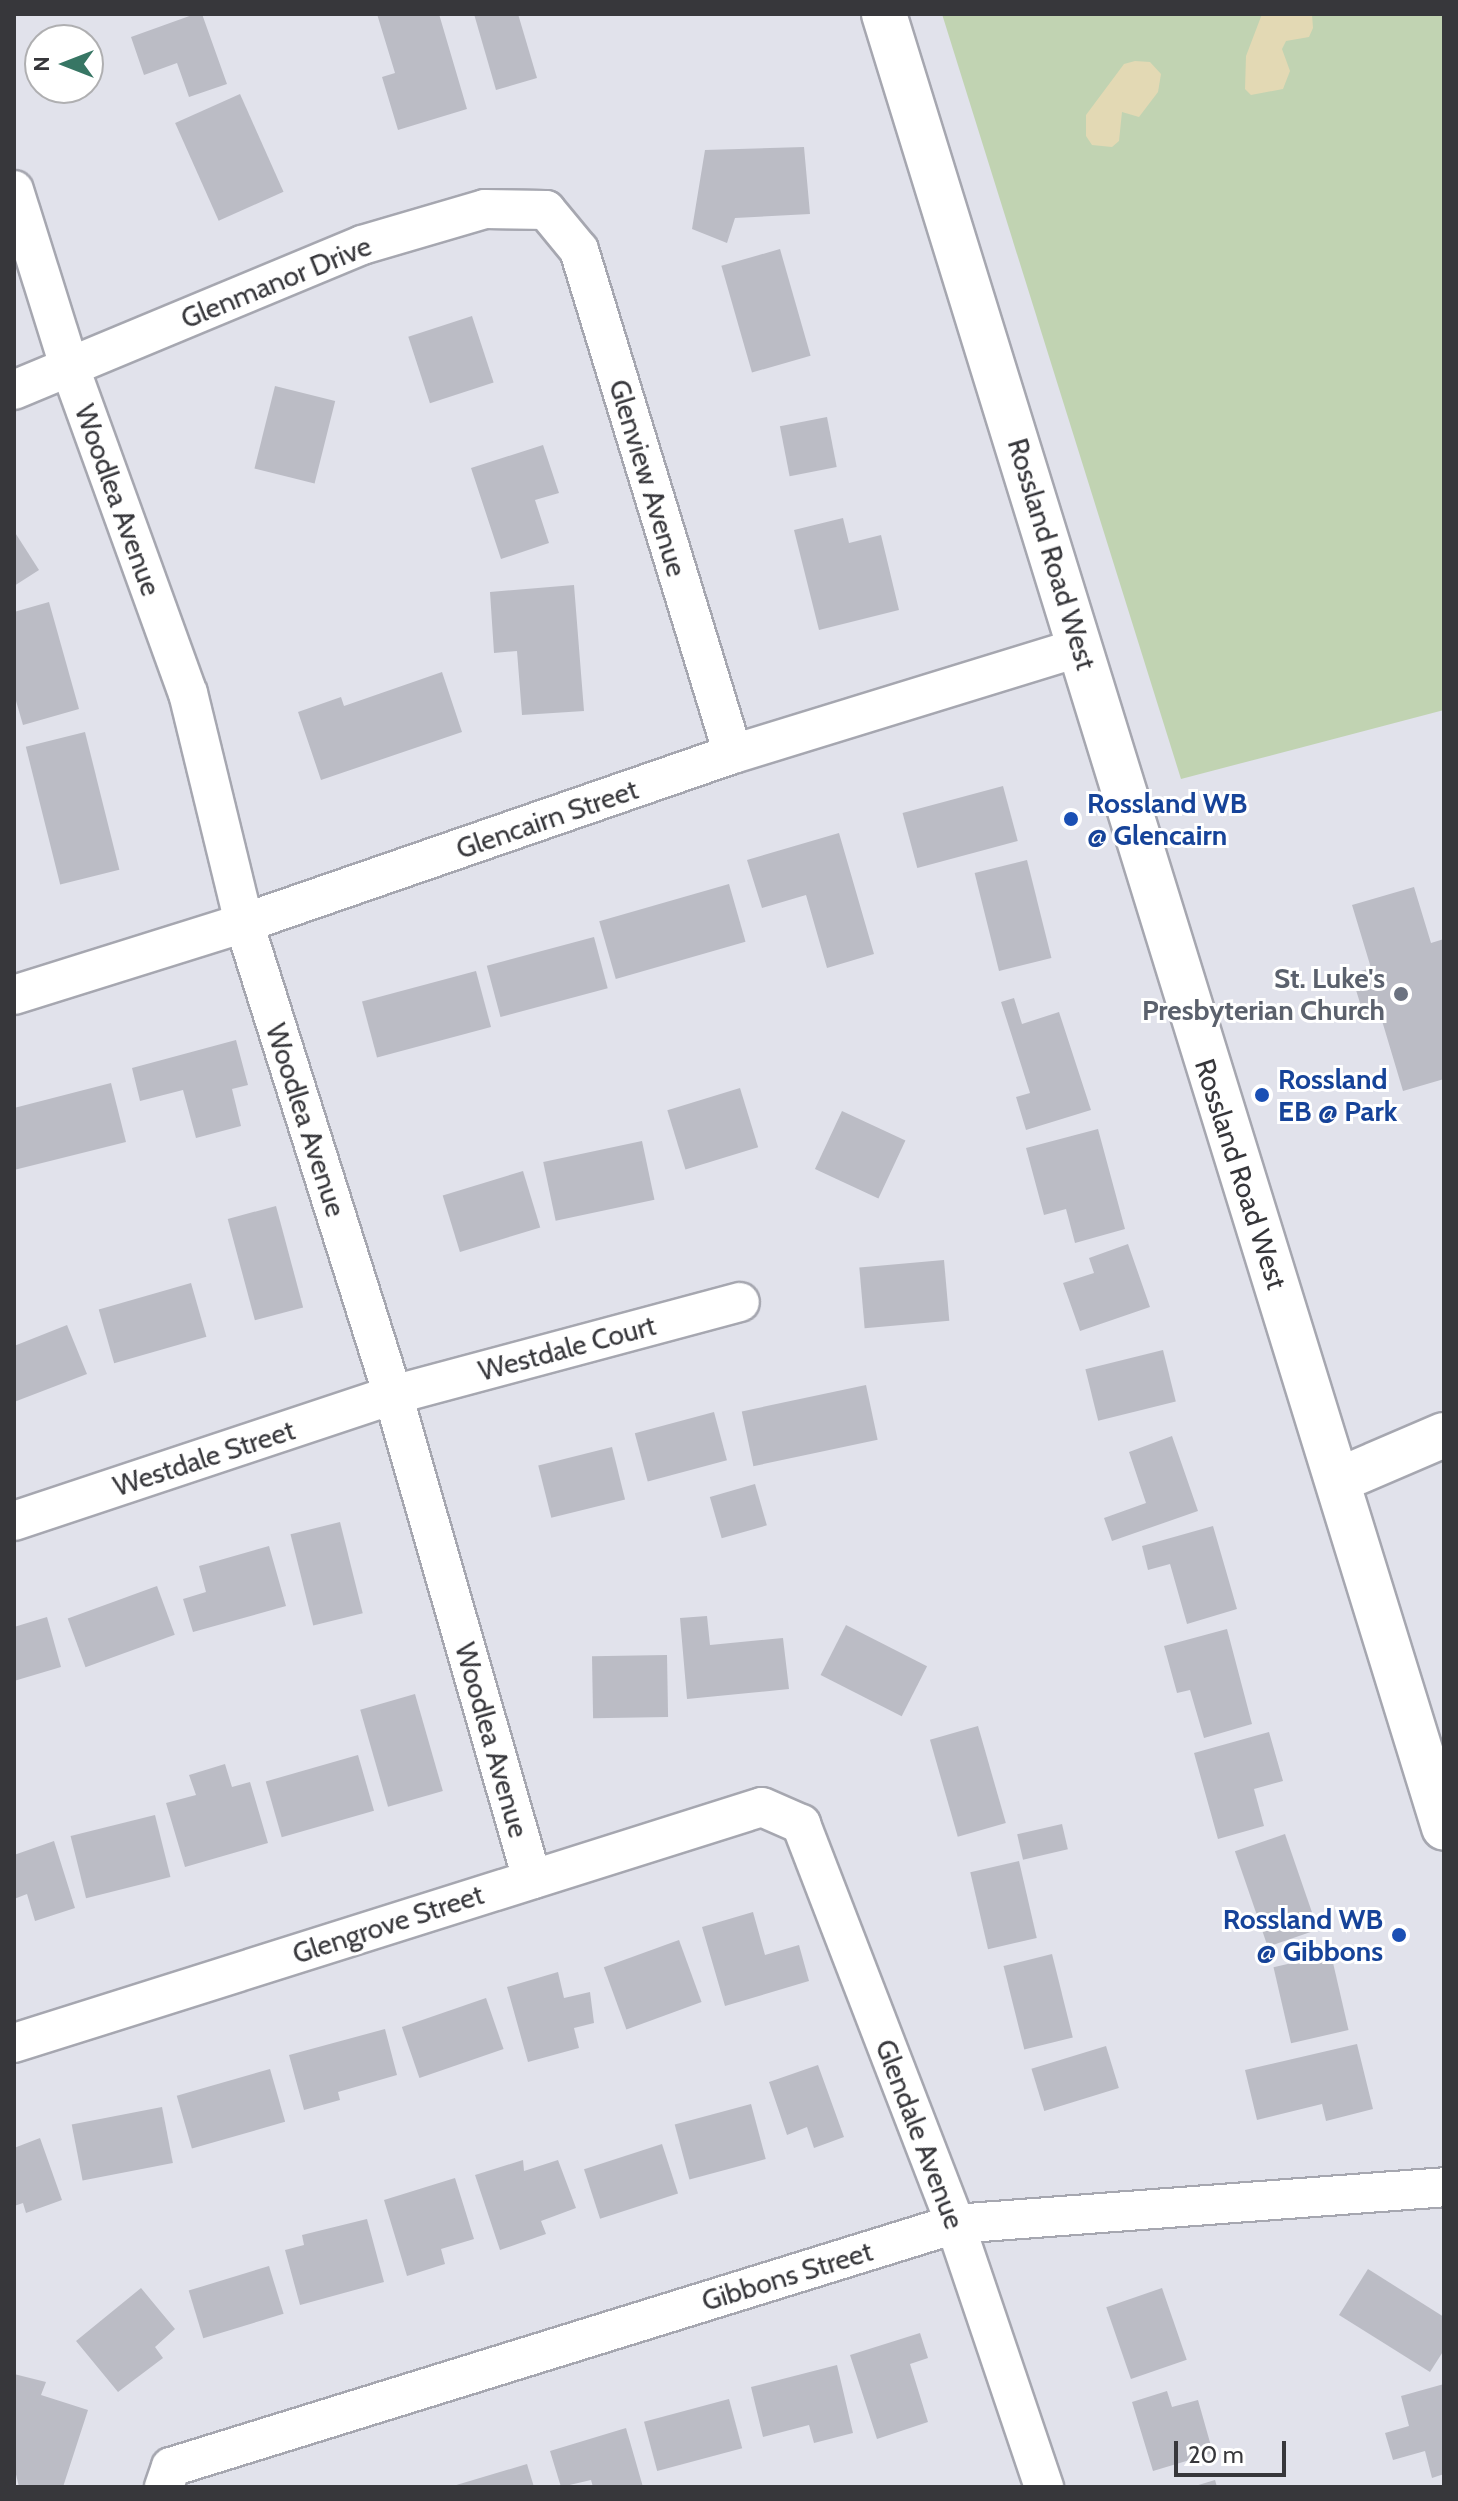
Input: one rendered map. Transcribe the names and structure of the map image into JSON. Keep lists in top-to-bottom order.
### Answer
{
  "streets": {
    "main road": ["Rossland Road West"],
    "street": [
      "Glenmanor Drive",
      "Glenview Avenue",
      "Woodlea Avenue",
      "Glencairn Street",
      "Westdale Court",
      "Westdale Street",
      "Glengrove Street",
      "Glendale Avenue",
      "Gibbons Street"
    ]
  },
  "crossings": [
    ["Glenmanor Drive", "Glenview Avenue"],
    ["Glenmanor Drive", "Woodlea Avenue"],
    ["Glenview Avenue", "Glencairn Street"],
    ["Woodlea Avenue", "Glencairn Street"],
    ["Woodlea Avenue", "Westdale Court"],
    ["Woodlea Avenue", "Westdale Street"],
    ["Woodlea Avenue", "Glengrove Street"],
    ["Rossland Road West", "Glencairn Street"],
    ["Westdale Court", "Westdale Street"],
    ["Glengrove Street", "Glendale Avenue"],
    ["Glendale Avenue", "Gibbons Street"]
  ],
  "places": [
    "Rossland WB @ Glencairn",
    "St. Luke's Presbyterian Church",
    "Rossland EB @ Park",
    "Rossland WB @ Gibbons"
  ],
  "scale_bar": "20 m",
  "north": "left"
}
